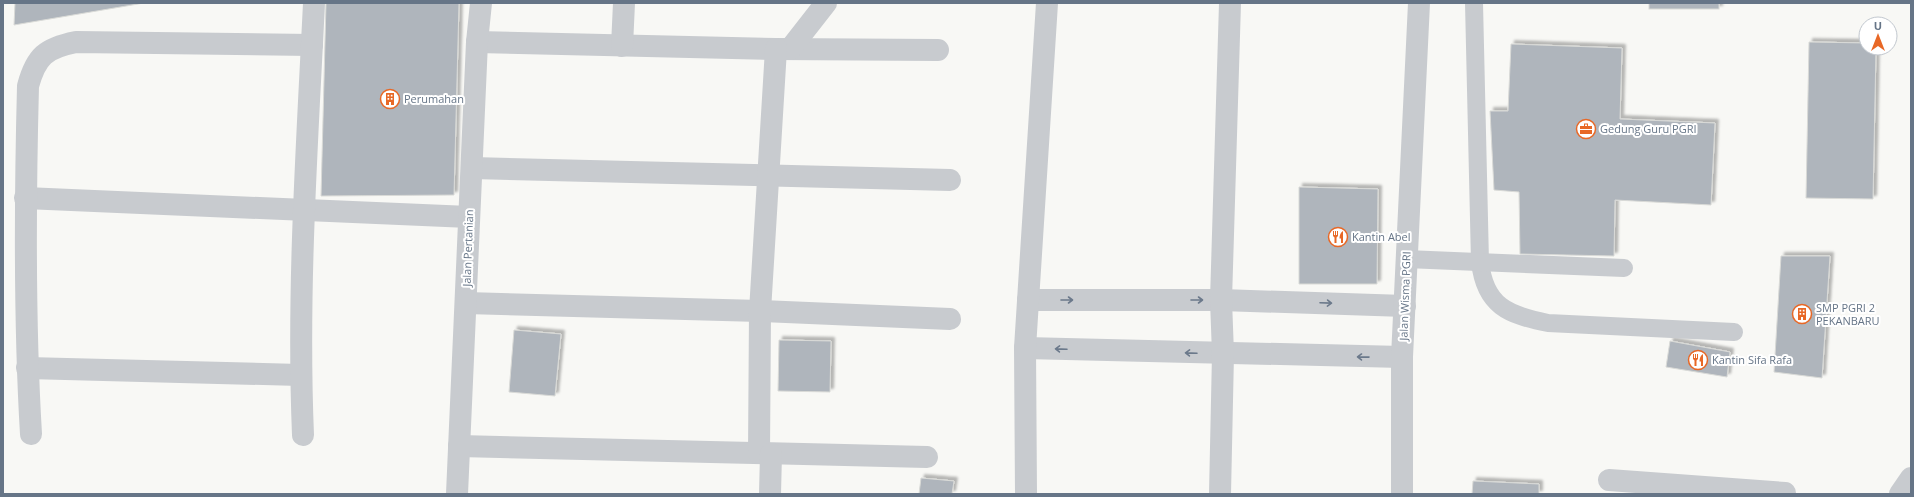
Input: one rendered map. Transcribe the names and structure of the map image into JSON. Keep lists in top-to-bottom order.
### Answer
{
  "streets": {
    "street": ["Jalan Pertanian", "Jalan Wisma PGRI"]
  },
  "places": {
    "building": ["Perumahan", "SMP PGRI 2 PEKANBARU"],
    "office": ["Gedung Guru PGRI"],
    "restaurant": ["Kantin Abel", "Kantin Sifa Rafa"]
  },
  "north": "top"
}
